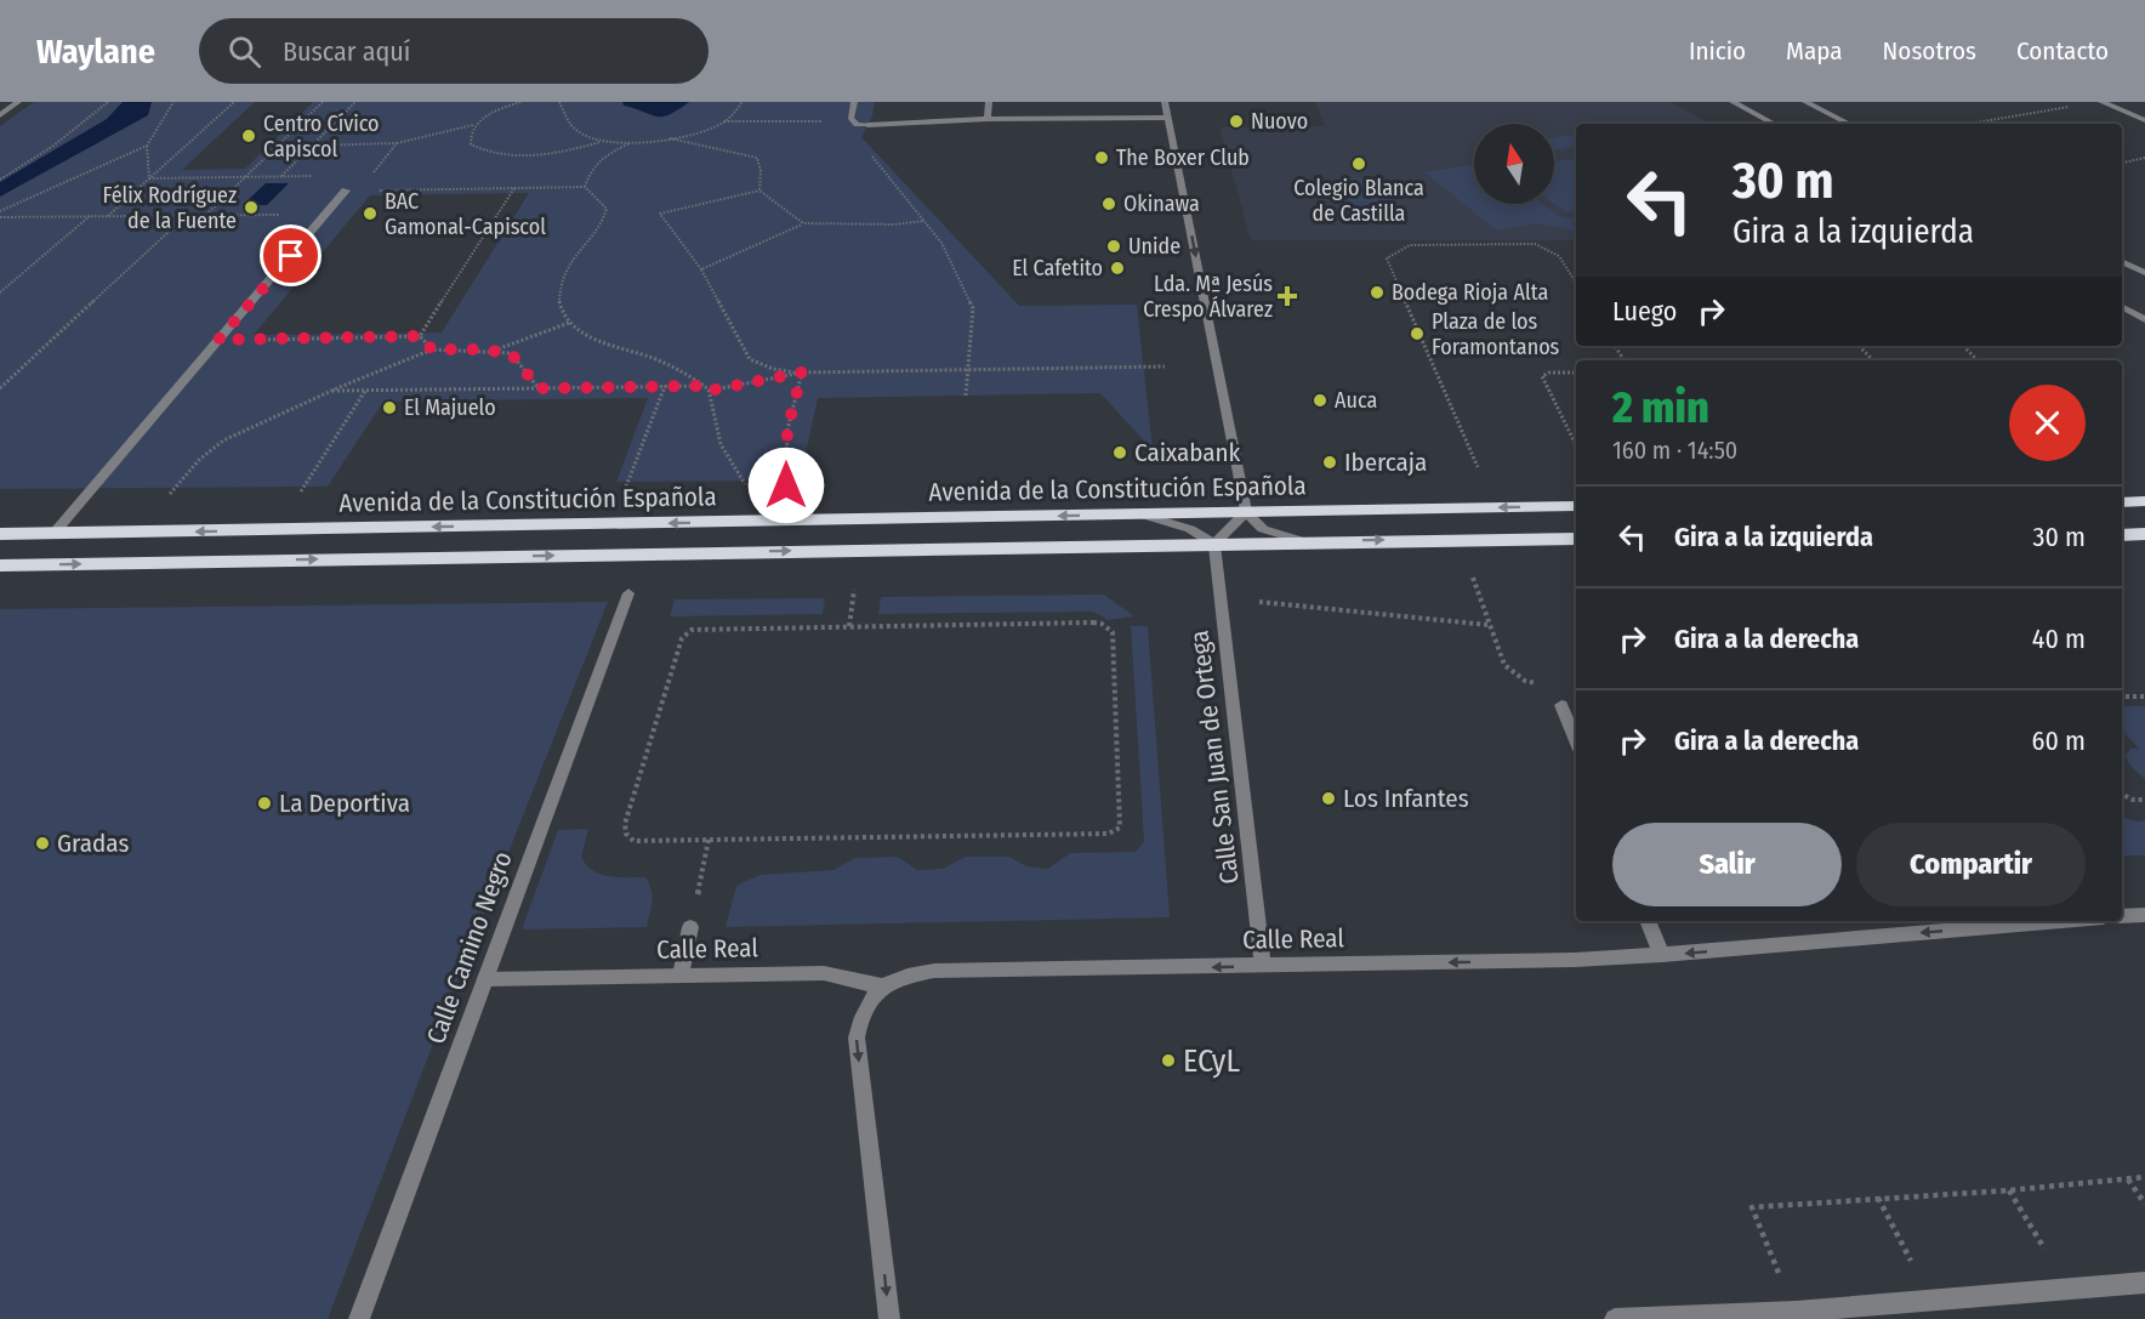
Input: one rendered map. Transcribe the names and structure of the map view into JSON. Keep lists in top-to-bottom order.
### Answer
{
  "streets": {
    "highway": ["Avenida de la Constitución Española"],
    "street": ["Calle San Juan de Ortega", "Calle Real", "Calle Camino Negro"]
  },
  "crossings": [
    ["Calle San Juan de Ortega", "Calle Real"],
    ["Calle Real", "Calle Camino Negro"]
  ],
  "one_way": ["Calle Real"],
  "places": {
    "other": [
      "Nuovo",
      "Centro Cívico Capiscol",
      "The Boxer Club",
      "Colegio Blanca de Castilla",
      "Okinawa",
      "Félix Rodríguez de la Fuente",
      "BAC Gamonal-Capiscol",
      "Unide",
      "El Cafetito",
      "Bodega Rioja Alta",
      "Plaza de los Foramontanos",
      "Auca",
      "El Majuelo",
      "Caixabank",
      "Ibercaja",
      "Los Infantes",
      "La Deportiva",
      "Gradas",
      "ECyL"
    ],
    "health": ["Lda. Mª Jesús Crespo Álvarez"]
  },
  "north": "top",
  "page": {
    "header": "Waylane",
    "search": "Buscar aquí",
    "nav": [
      "Inicio",
      "Mapa",
      "Nosotros",
      "Contacto"
    ],
    "turn": ["30 m", "Gira a la izquierda"],
    "then": "Luego",
    "heading": ["2 min", "160 m · 14:50"],
    "list": [
      {
        "name": "Gira a la izquierda",
        "value": "30 m"
      },
      {
        "name": "Gira a la derecha",
        "value": "40 m"
      },
      {
        "name": "Gira a la derecha",
        "value": "60 m"
      }
    ],
    "buttons": ["Salir", "Compartir"]
  }
}
